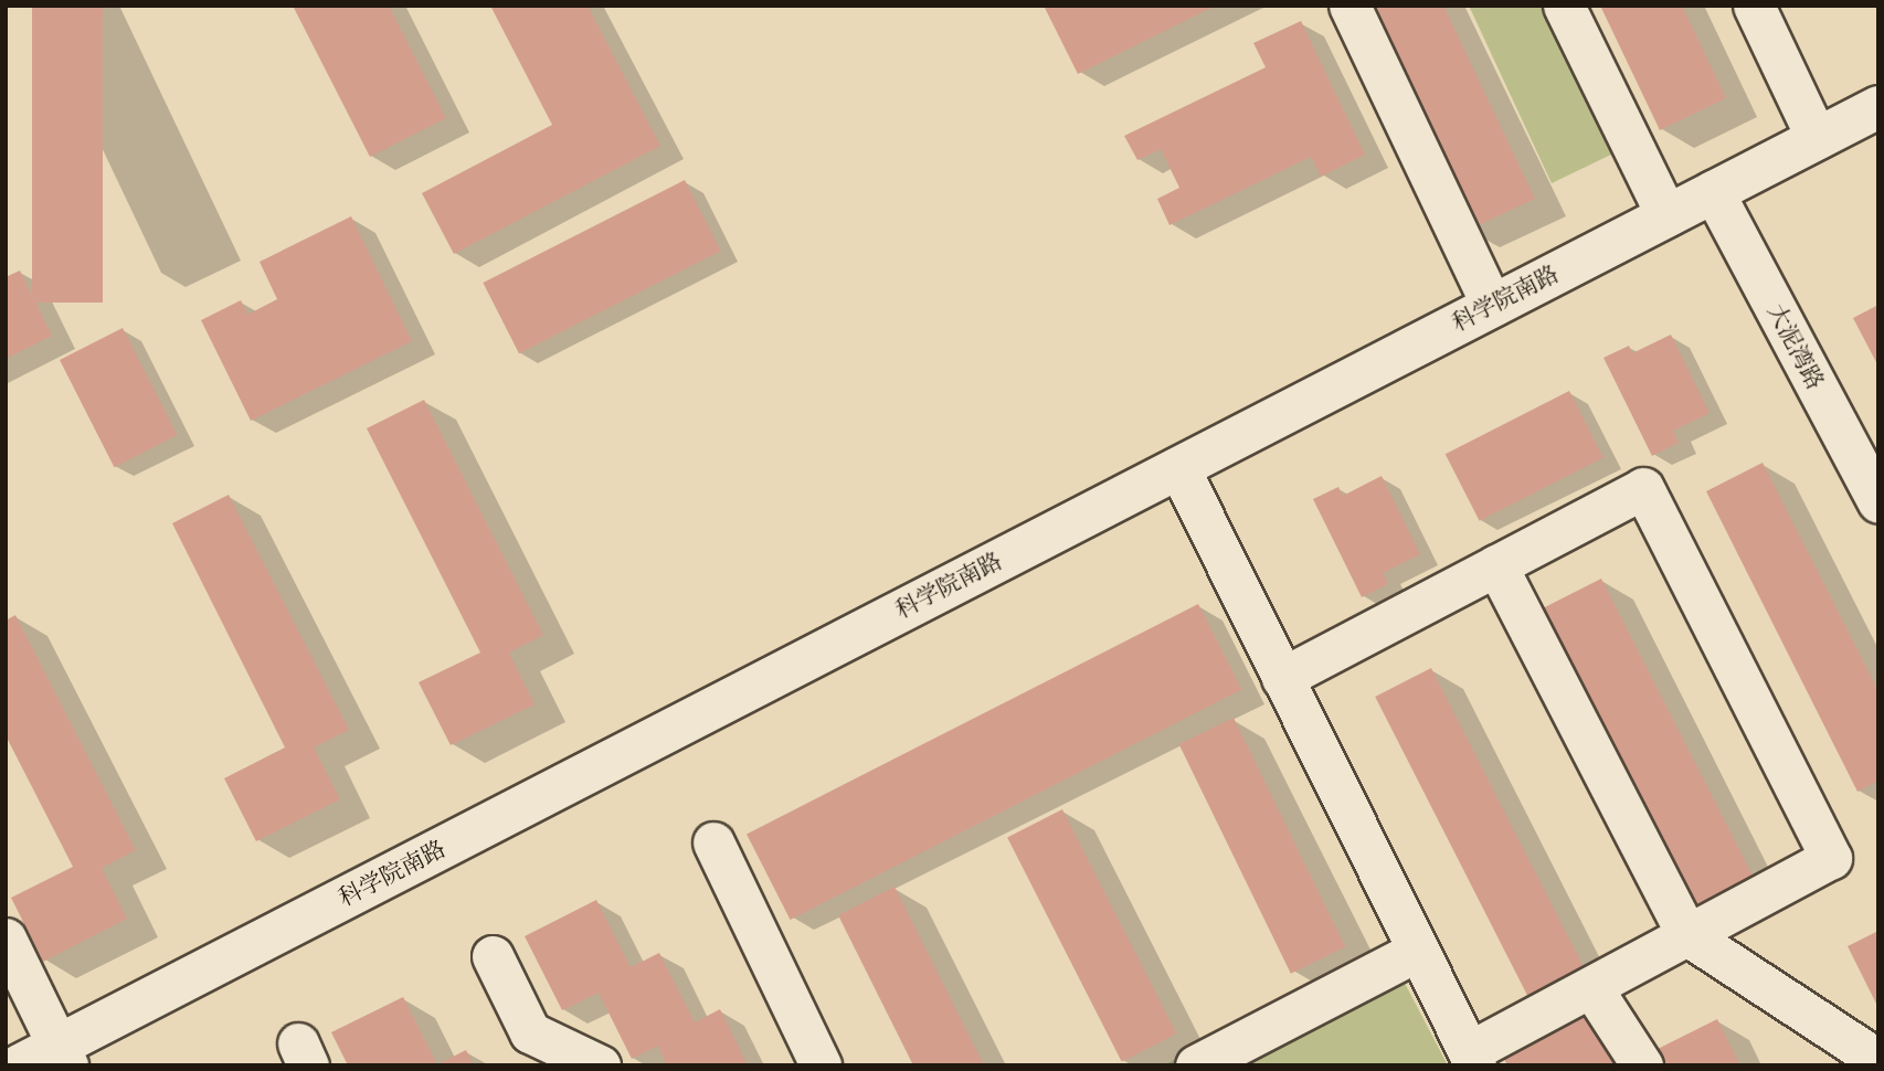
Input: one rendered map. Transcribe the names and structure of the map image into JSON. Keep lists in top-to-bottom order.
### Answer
{
  "streets": {
    "street": ["科学院南路", "大泥湾路"]
  },
  "crossings": [
    ["科学院南路", "大泥湾路"]
  ]
}
